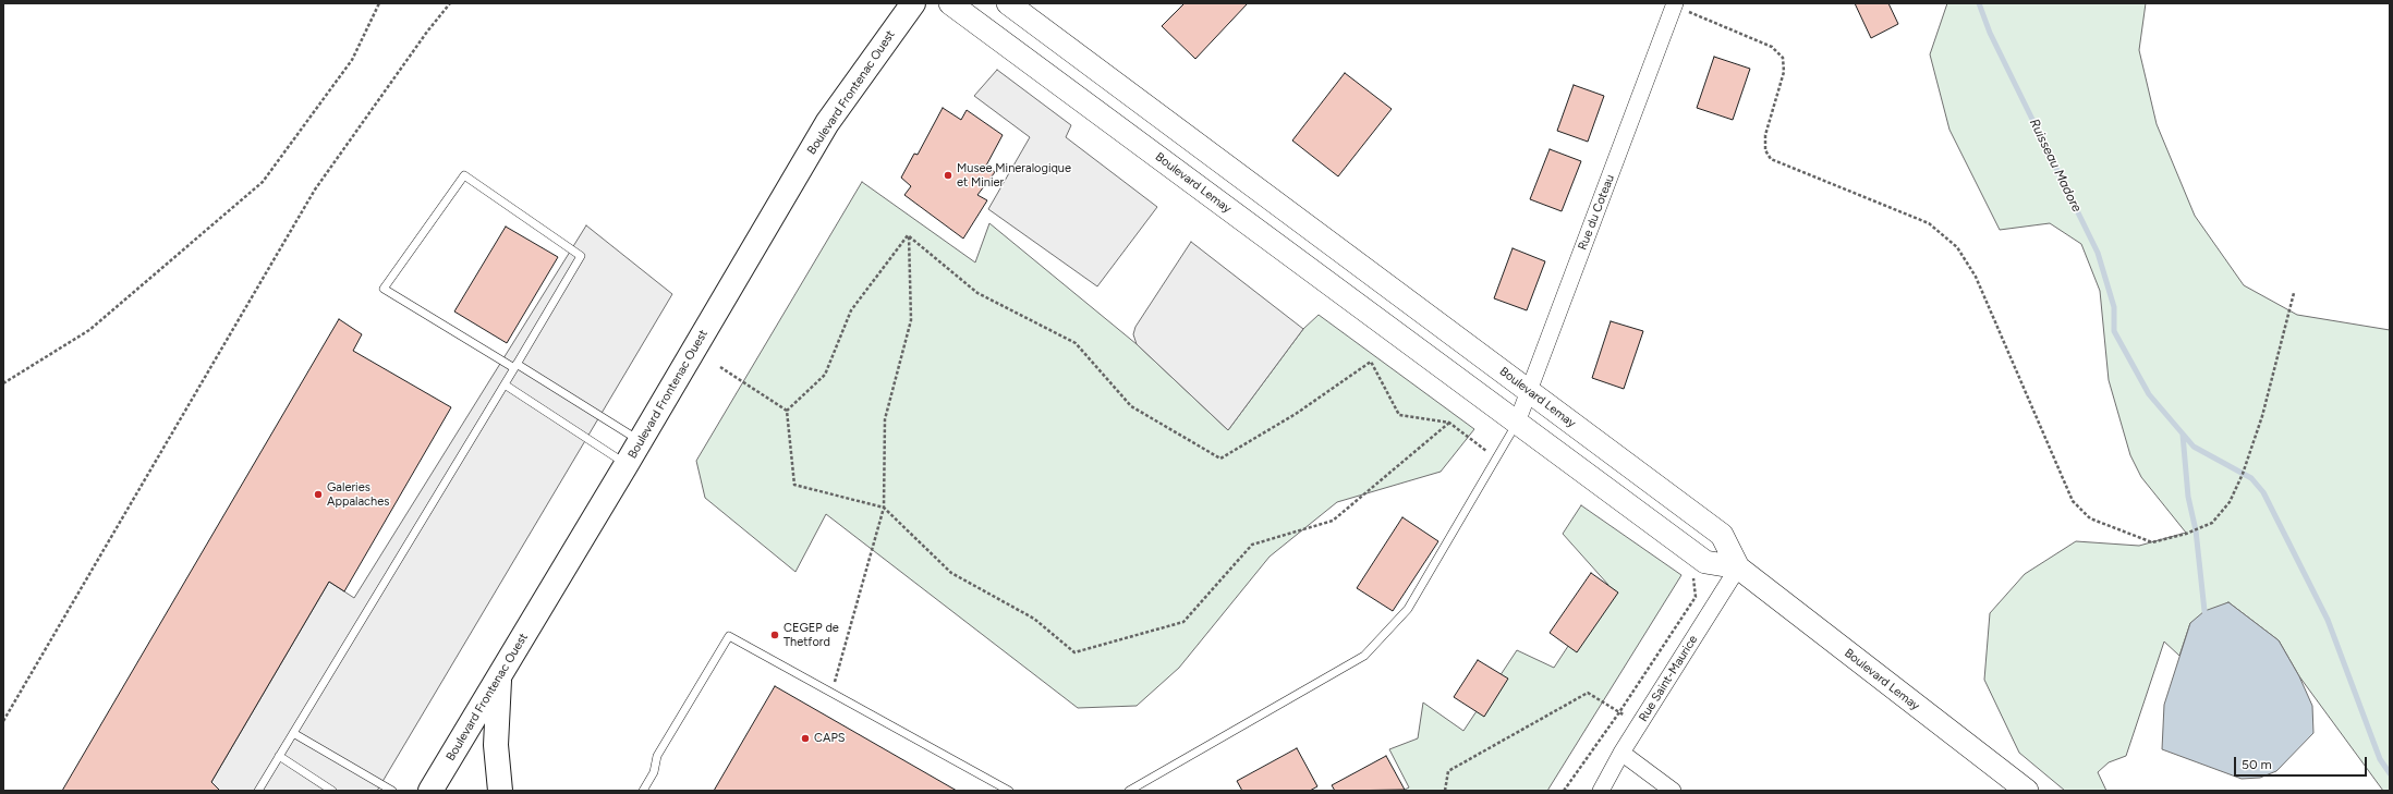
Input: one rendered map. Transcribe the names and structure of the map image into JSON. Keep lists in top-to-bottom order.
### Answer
{
  "streets": {
    "main road": ["Boulevard Frontenac Ouest"],
    "street": ["Boulevard Lemay", "Rue du Coteau", "Rue Saint-Maurice"]
  },
  "crossings": [
    ["Boulevard Lemay", "Rue du Coteau"],
    ["Boulevard Lemay", "Rue Saint-Maurice"]
  ],
  "water": ["Ruisseau Madore"],
  "places": [
    "Musee Mineralogique et Minier",
    "Galeries Appalaches",
    "CEGEP de Thetford",
    "CAPS"
  ],
  "scale_bar": "50 m"
}
